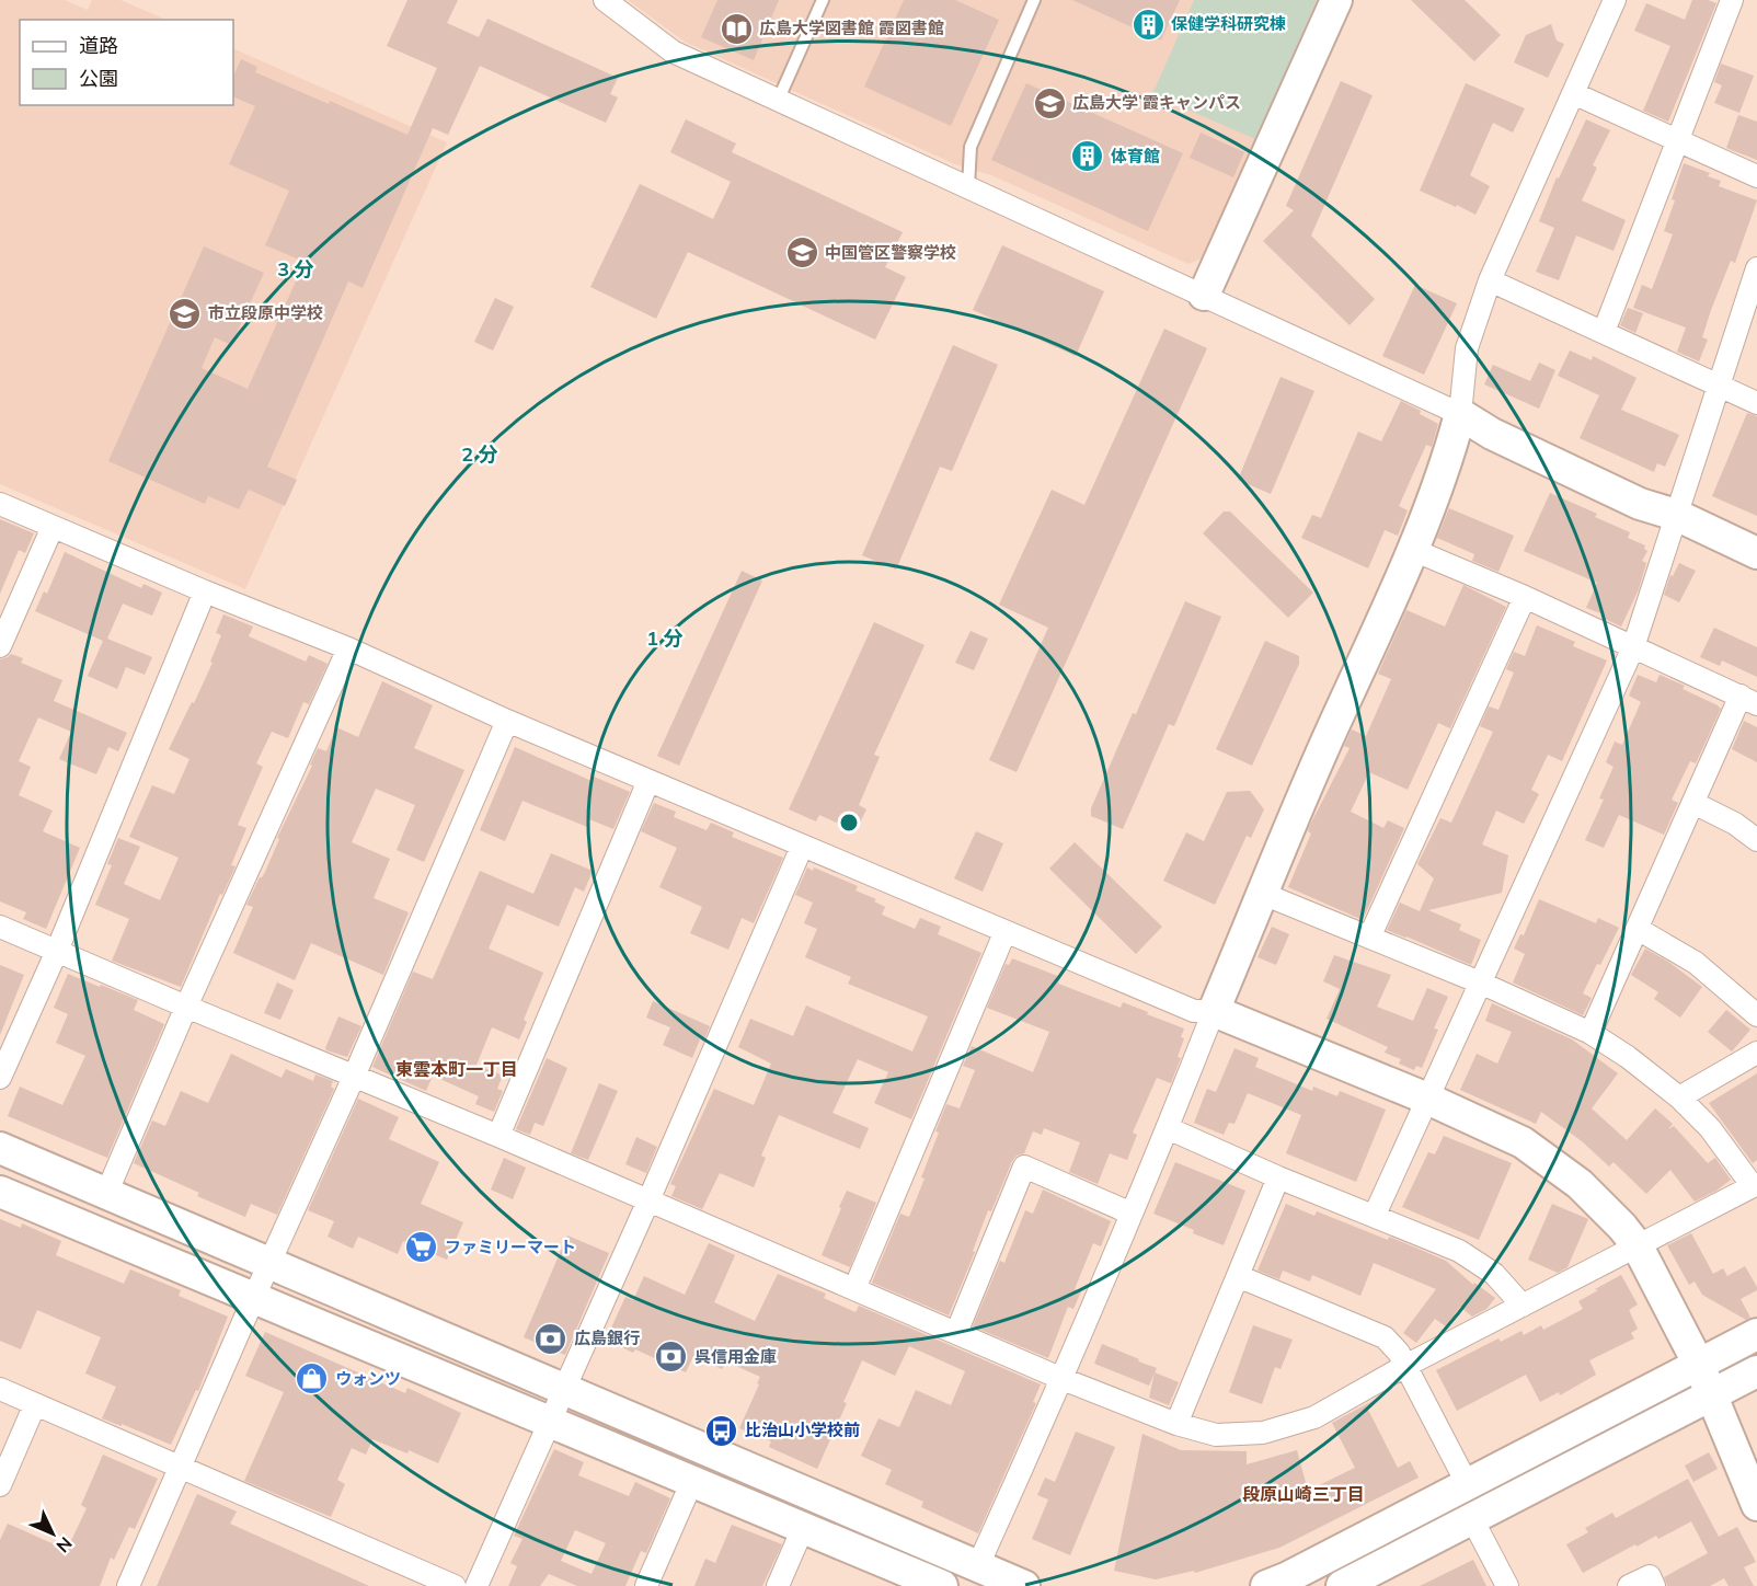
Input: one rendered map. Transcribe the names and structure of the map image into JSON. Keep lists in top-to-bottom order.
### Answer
{
  "districts": ["東雲本町一丁目", "段原山崎三丁目"],
  "places": {
    "building": ["保健学科研究棟", "体育館"],
    "library": ["広島大学図書館 霞図書館"],
    "school or university": ["広島大学 霞キャンパス", "中国管区警察学校", "市立段原中学校"],
    "supermarket": ["ファミリーマート"],
    "bank": ["広島銀行", "呉信用金庫"],
    "shop": ["ウォンツ"],
    "bus stop": ["比治山小学校前"]
  },
  "legend": ["道路", "公園"],
  "north": "bottom right",
  "rings": ["3 分", "2 分", "1 分"]
}
